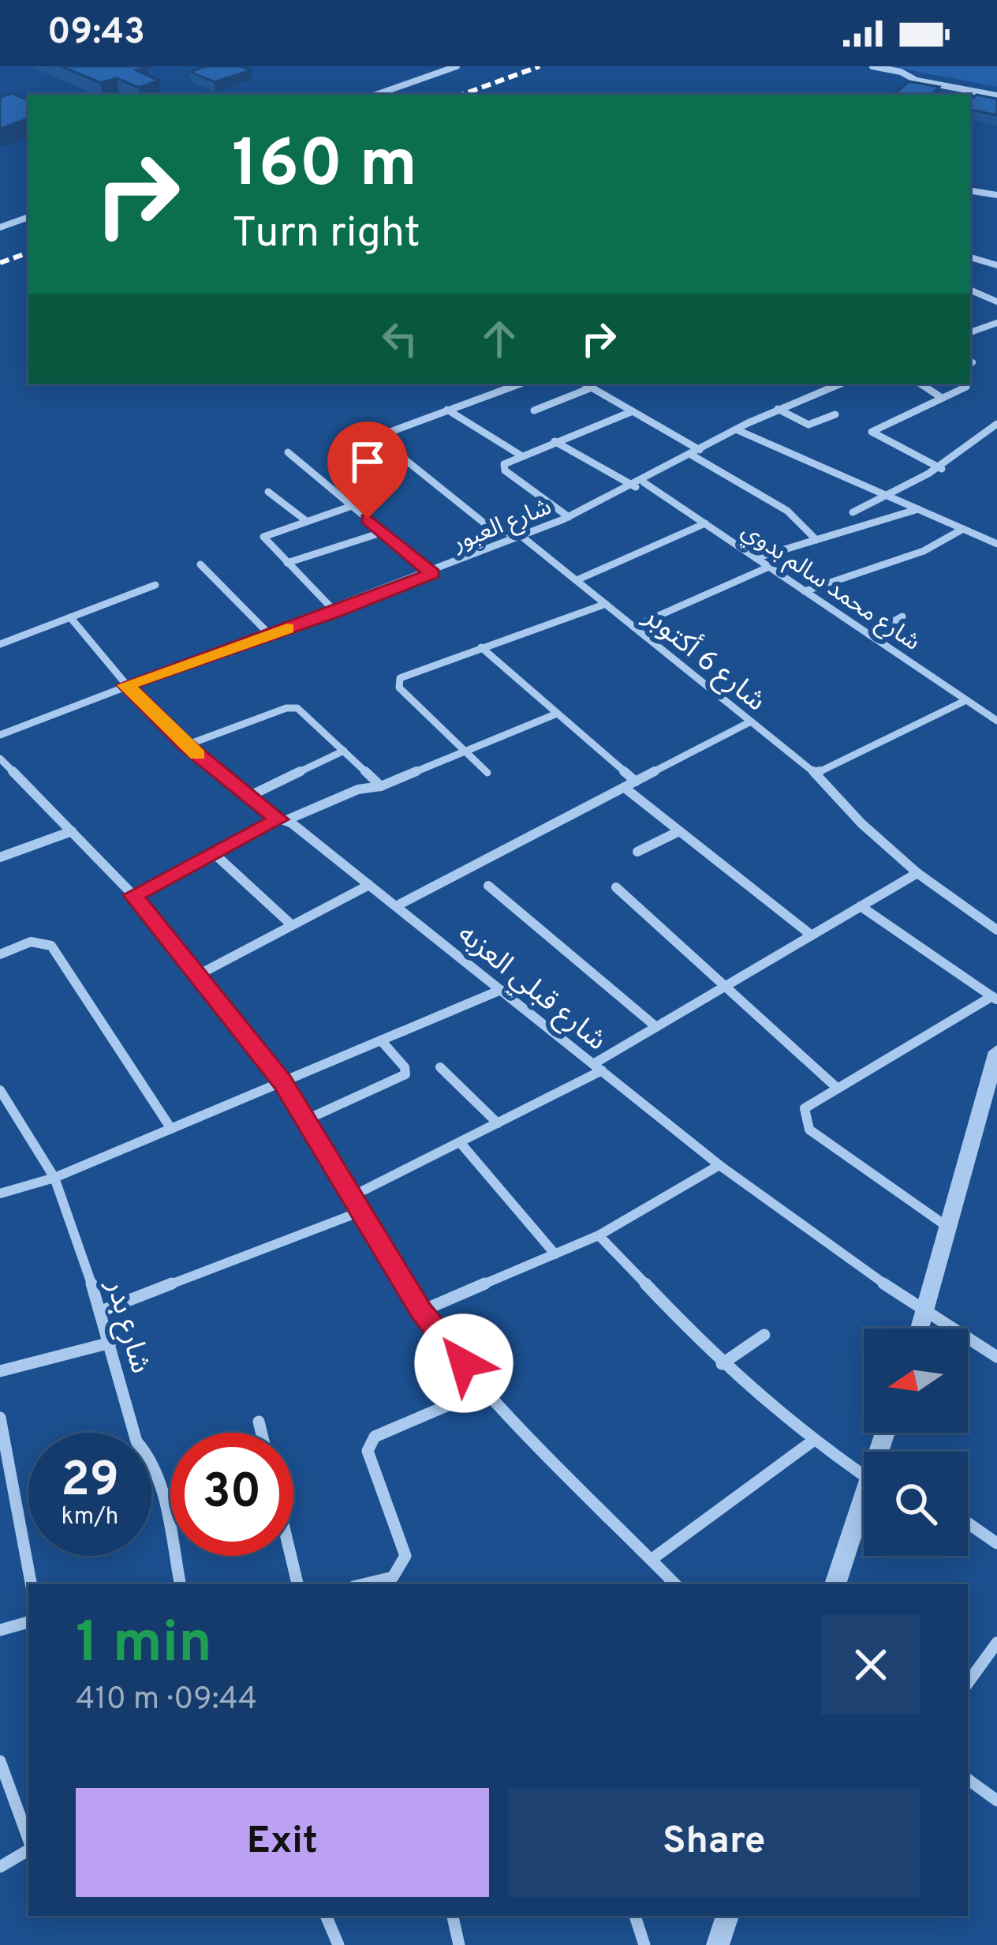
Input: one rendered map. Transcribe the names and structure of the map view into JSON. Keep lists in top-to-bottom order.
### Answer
{
  "streets": {
    "street": [
      "شارع العبور",
      "شارع محمد سالم بدوي",
      "شارع 6 أكتوبر",
      "شارع قبلي العزبه",
      "شارع بدر"
    ]
  },
  "crossings": [
    ["شارع العبور", "شارع محمد سالم بدوي"],
    ["شارع العبور", "شارع 6 أكتوبر"],
    ["شارع العبور", "شارع قبلي العزبه"]
  ],
  "north": "left",
  "page": {
    "status": "09:43",
    "turn": ["160 m", "Turn right"],
    "speed": "29 km/h",
    "limit": "30",
    "heading": ["1 min", "410 m · 09:44"],
    "buttons": ["Exit", "Share"]
  }
}
